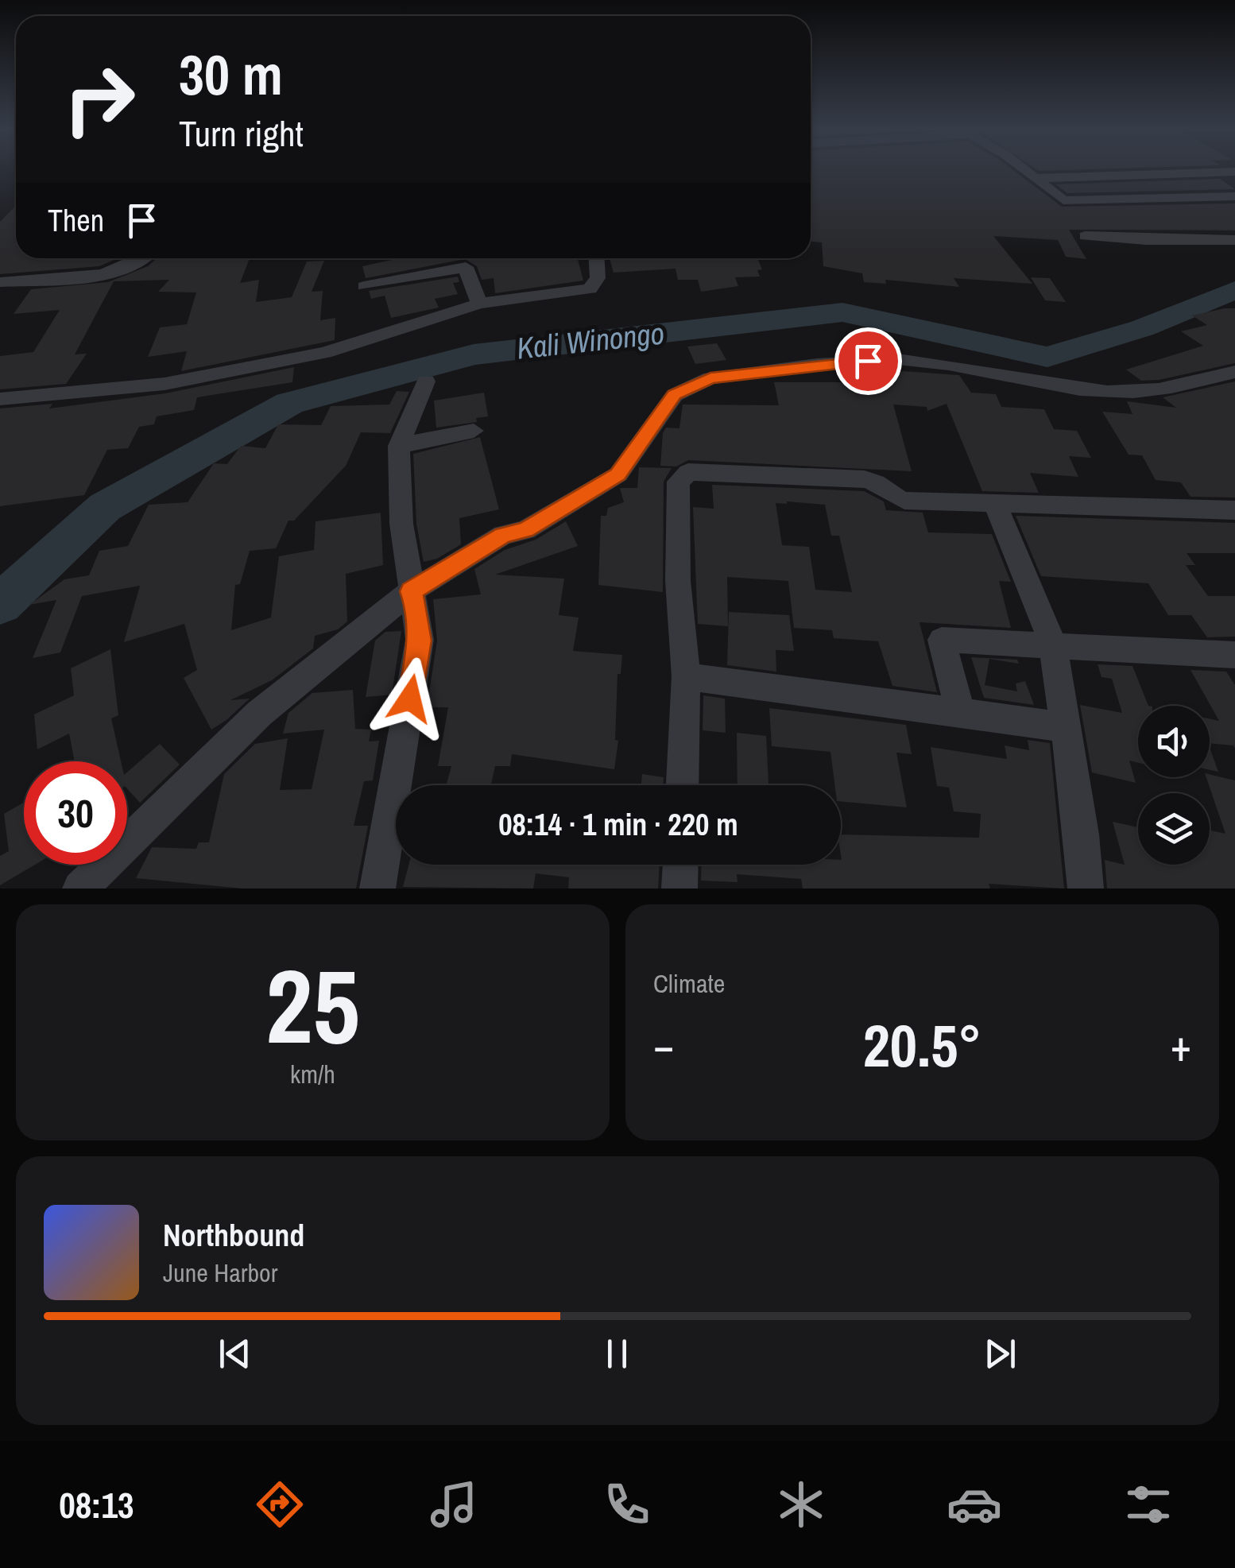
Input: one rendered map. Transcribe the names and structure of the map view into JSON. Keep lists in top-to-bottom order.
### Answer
{
  "water": ["Kali Winongo"],
  "page": {
    "turn": ["30 m", "Turn right"],
    "then": "Then",
    "limit": "30",
    "trip": "08:14 · 1 min · 220 m",
    "tile": [
      ["25", "km/h"],
      "Climate"
    ],
    "heat": ["−", "20.5°", "+"],
    "song": ["Northbound", "June Harbor"],
    "tabs": "08:13"
  }
}
